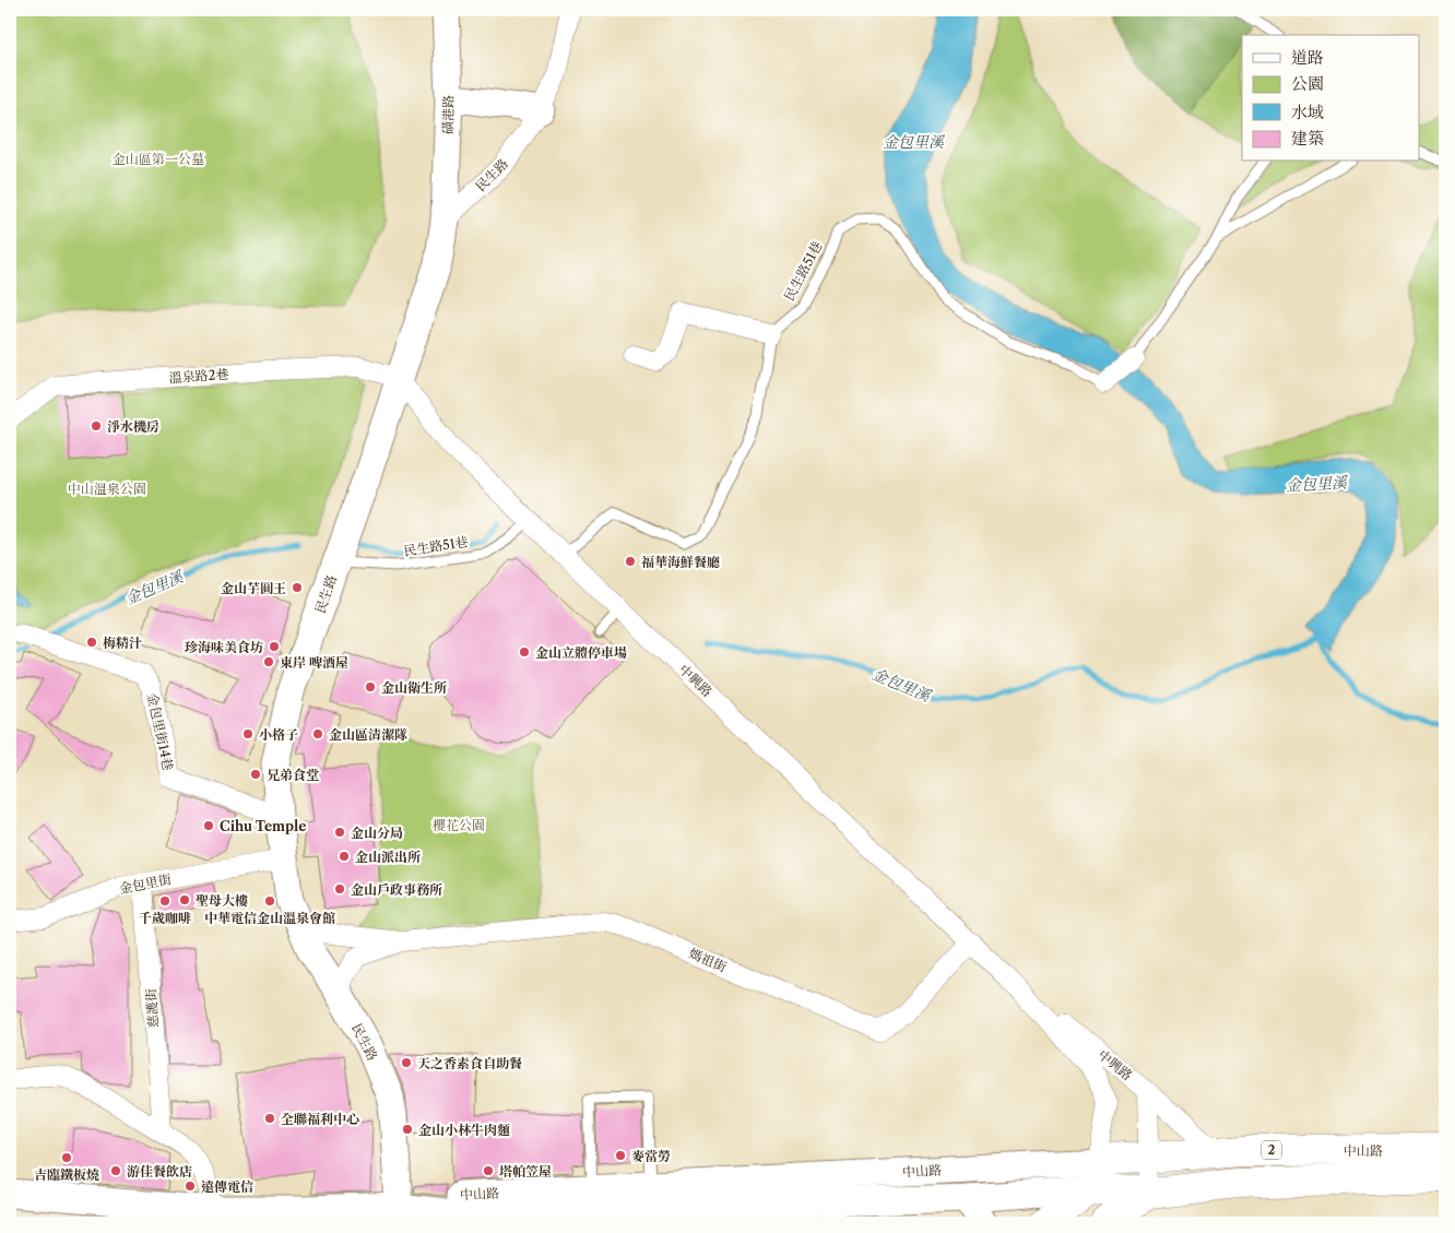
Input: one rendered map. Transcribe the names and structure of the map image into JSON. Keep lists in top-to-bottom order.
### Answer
{
  "streets": {
    "main road": ["2", "中山路"],
    "street": [
      "磺港路",
      "民生路",
      "溫泉路2巷",
      "中興路",
      "金包里街14巷",
      "金包里街",
      "媽祖街",
      "慈護街"
    ],
    "lane": ["民生路51巷"]
  },
  "crossings": [
    ["磺港路", "民生路"],
    ["民生路", "民生路51巷"],
    ["民生路", "溫泉路2巷"],
    ["民生路", "中興路"],
    ["民生路", "金包里街14巷"],
    ["民生路", "金包里街"],
    ["民生路", "媽祖街"],
    ["民生路", "中山路"],
    ["民生路51巷", "中興路"],
    ["溫泉路2巷", "中興路"],
    ["中興路", "媽祖街"],
    ["中興路", "中山路"],
    ["金包里街", "慈護街"]
  ],
  "water": ["金包里溪"],
  "parks": ["金山區第一公墓", "中山溫泉公園", "櫻花公園"],
  "places": [
    "淨水機房",
    "福華海鮮餐廳",
    "金山芋圓王",
    "梅精汁",
    "珍海味美食坊",
    "金山立體停車場",
    "東岸 啤酒屋",
    "金山衛生所",
    "小格子",
    "金山區清潔隊",
    "兄弟食堂",
    "Cihu Temple",
    "金山分局",
    "金山派出所",
    "金山戶政事務所",
    "聖母大樓",
    "千歲咖啡",
    "中華電信金山溫泉會館",
    "天之香素食自助餐",
    "全聯福利中心",
    "金山小林牛肉麵",
    "麥當勞",
    "吉臨鐵板燒",
    "游佳餐飲店",
    "塔帕笠屋",
    "遠傳電信"
  ],
  "legend": [
    "道路",
    "公園",
    "水域",
    "建築"
  ]
}
